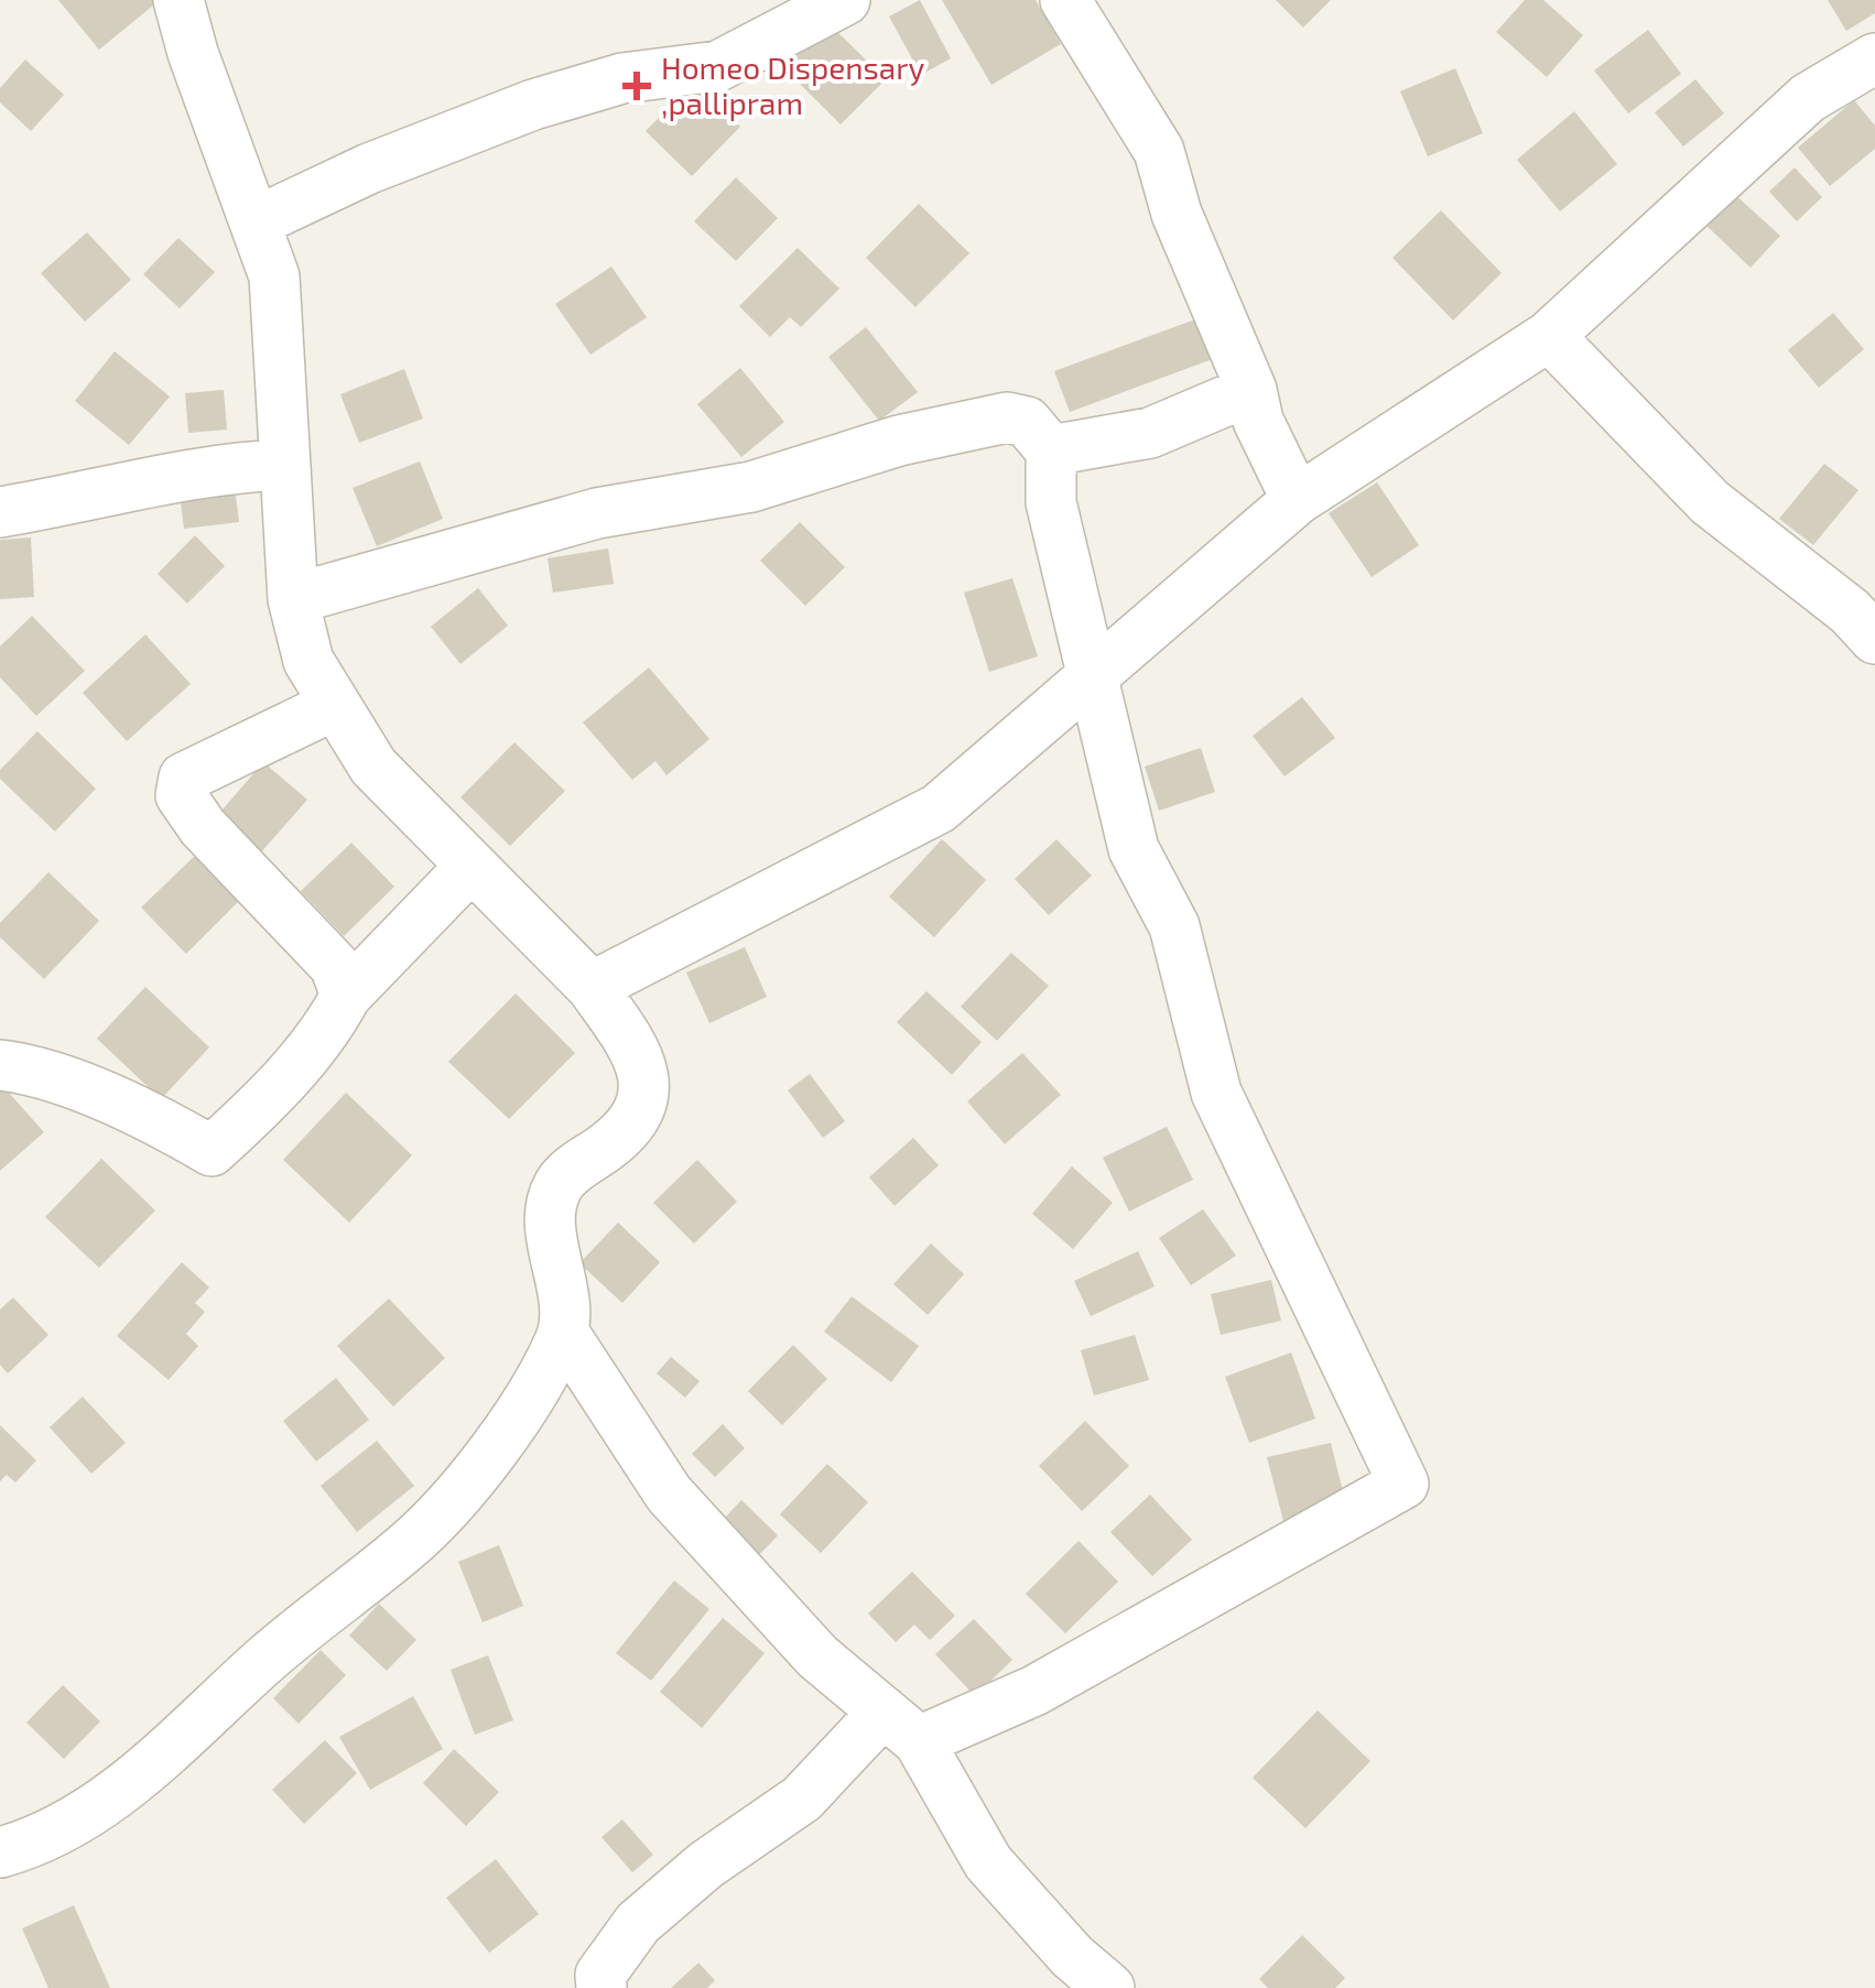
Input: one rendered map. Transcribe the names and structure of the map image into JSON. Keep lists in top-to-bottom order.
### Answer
{
  "places": {
    "health": ["Homeo Dispensary ,pallipram"]
  }
}
